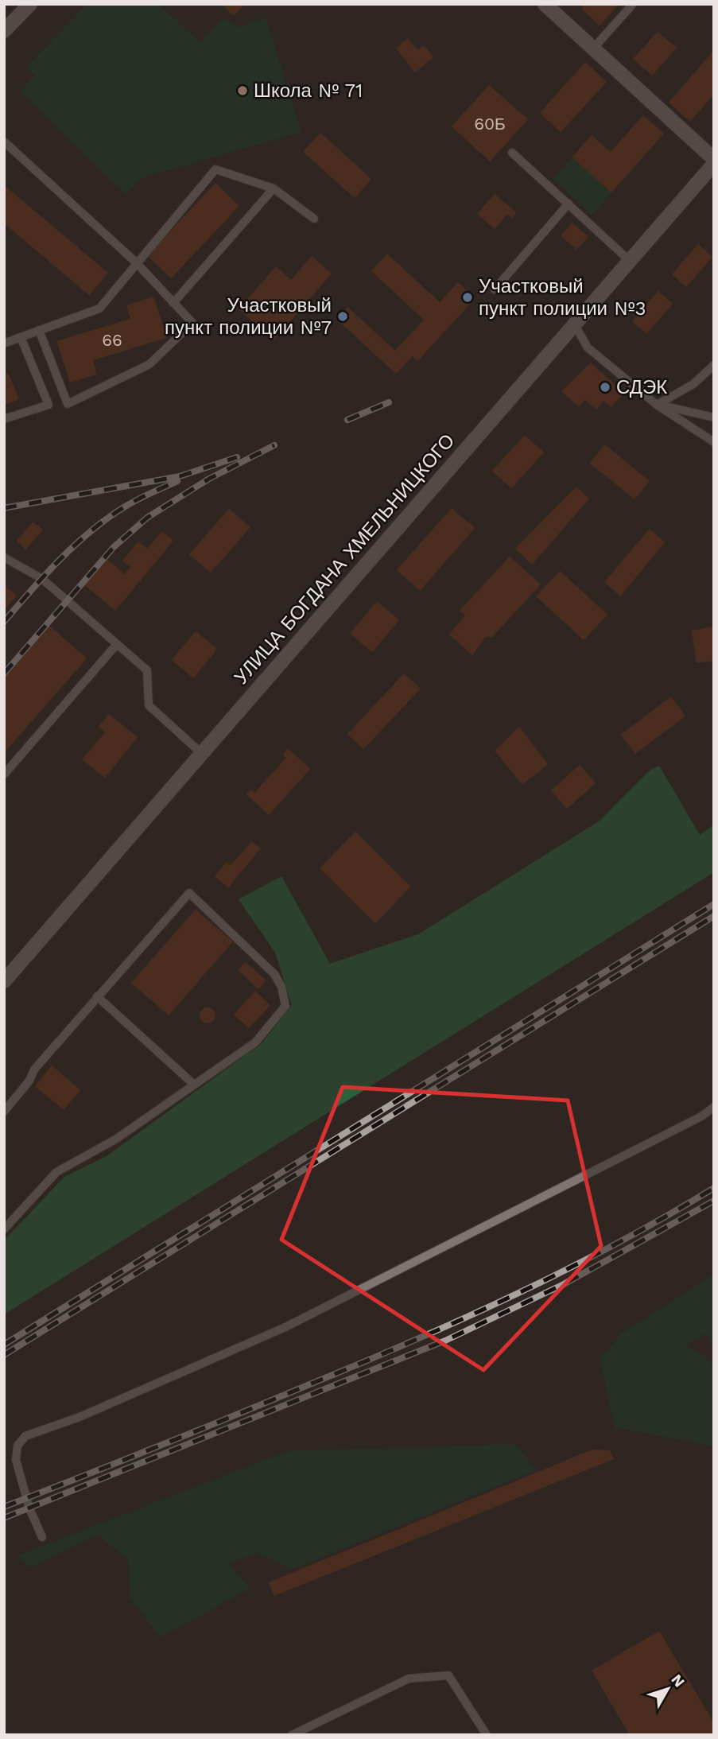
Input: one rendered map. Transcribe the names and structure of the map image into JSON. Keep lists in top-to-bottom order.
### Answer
{
  "streets": {
    "main road": ["УЛИЦА БОГДАНА ХМЕЛЬНИЦКОГО"]
  },
  "places": [
    "Школа № 71",
    "Участковый пункт полиции №3",
    "Участковый пункт полиции №7",
    "СДЭК"
  ],
  "house_numbers": ["60Б", "66"],
  "north": "top right"
}
